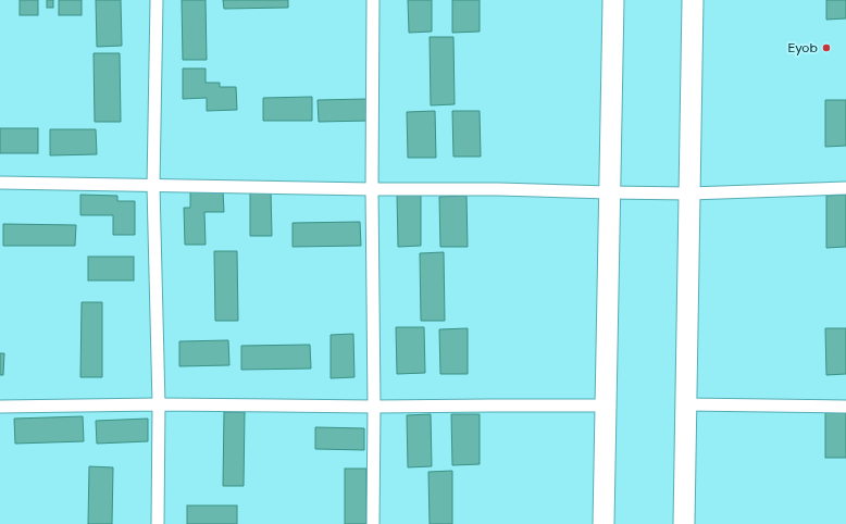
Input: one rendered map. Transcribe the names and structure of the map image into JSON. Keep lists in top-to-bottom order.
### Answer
{
  "places": ["Eyob"]
}
